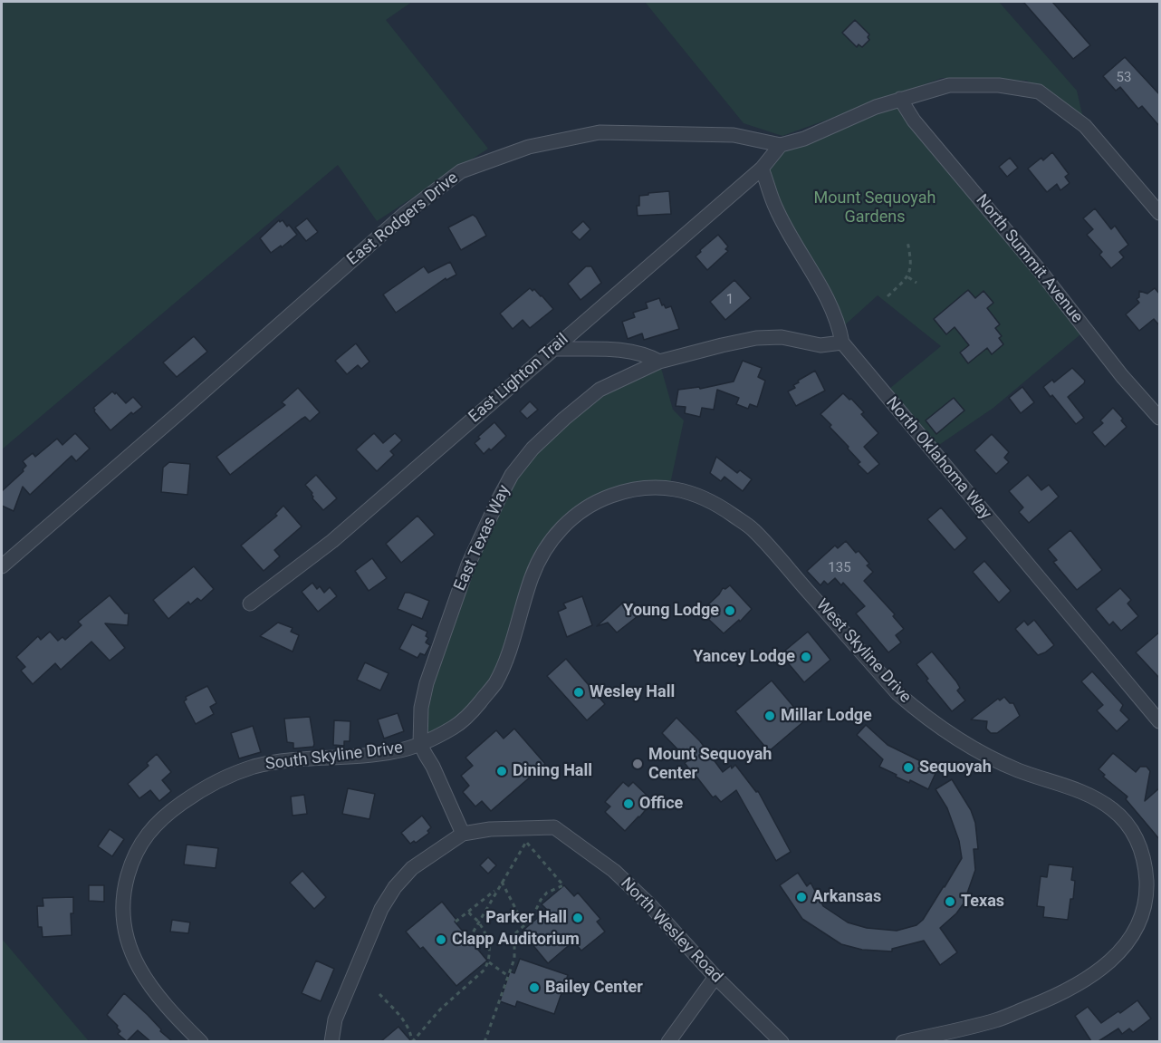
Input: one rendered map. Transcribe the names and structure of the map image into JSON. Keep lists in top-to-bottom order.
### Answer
{
  "streets": {
    "street": [
      "East Rodgers Drive",
      "North Summit Avenue",
      "East Lighton Trail",
      "North Oklahoma Way",
      "East Texas Way",
      "West Skyline Drive",
      "South Skyline Drive",
      "North Wesley Road"
    ]
  },
  "crossings": [
    ["East Rodgers Drive", "North Summit Avenue"],
    ["East Rodgers Drive", "East Lighton Trail"],
    ["East Lighton Trail", "North Oklahoma Way"],
    ["North Oklahoma Way", "East Texas Way"],
    ["East Texas Way", "South Skyline Drive"],
    ["West Skyline Drive", "South Skyline Drive"]
  ],
  "parks": ["Mount Sequoyah Gardens"],
  "places": [
    "Young Lodge",
    "Yancey Lodge",
    "Wesley Hall",
    "Millar Lodge",
    "Mount Sequoyah Center",
    "Sequoyah",
    "Dining Hall",
    "Office",
    "Arkansas",
    "Texas",
    "Parker Hall",
    "Clapp Auditorium",
    "Bailey Center"
  ],
  "house_numbers": ["53", "1", "135"]
}
